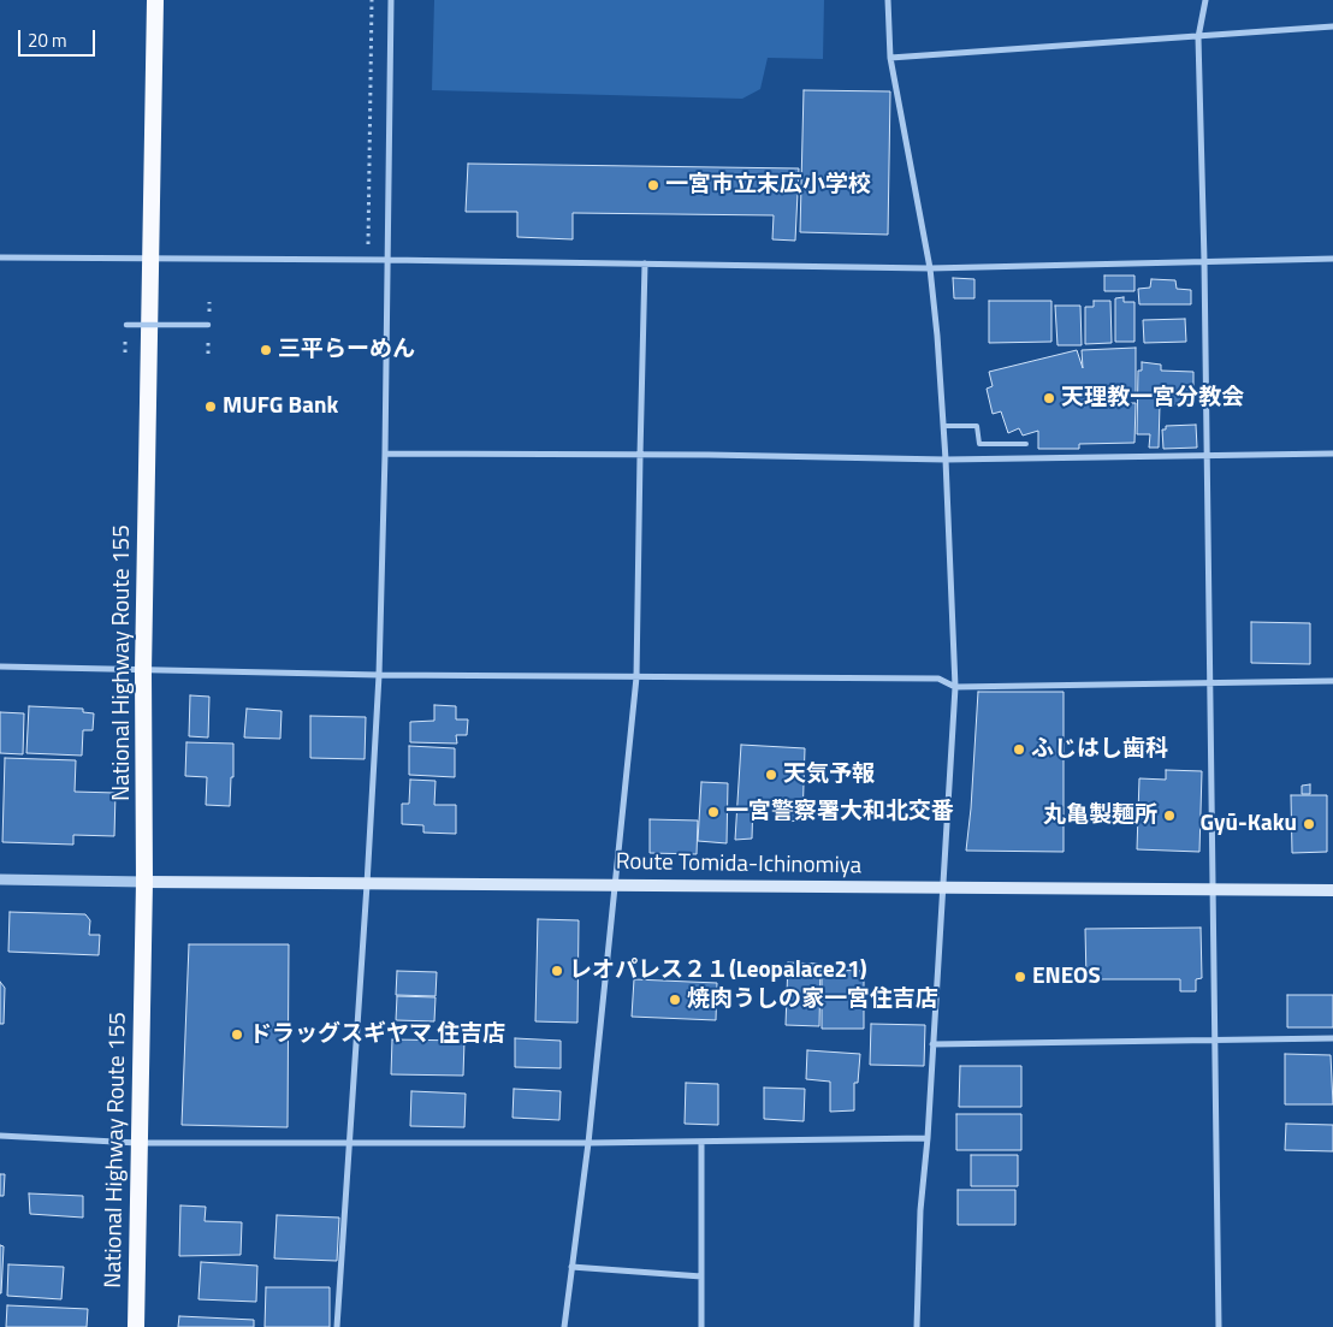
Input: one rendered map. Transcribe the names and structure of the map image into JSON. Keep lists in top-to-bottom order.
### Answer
{
  "streets": {
    "highway": ["National Highway Route 155"],
    "main road": ["Route Tomida-Ichinomiya"]
  },
  "crossings": [
    ["National Highway Route 155", "Route Tomida-Ichinomiya"]
  ],
  "places": [
    "一宮市立末広小学校",
    "三平らーめん",
    "天理教一宮分教会",
    "MUFG Bank",
    "ふじはし歯科",
    "天気予報",
    "一宮警察署大和北交番",
    "丸亀製麺所",
    "Gyū-Kaku",
    "レオパレス２１(Leopalace21)",
    "ENEOS",
    "焼肉うしの家一宮住吉店",
    "ドラッグスギヤマ 住吉店"
  ],
  "scale_bar": "20 m"
}
